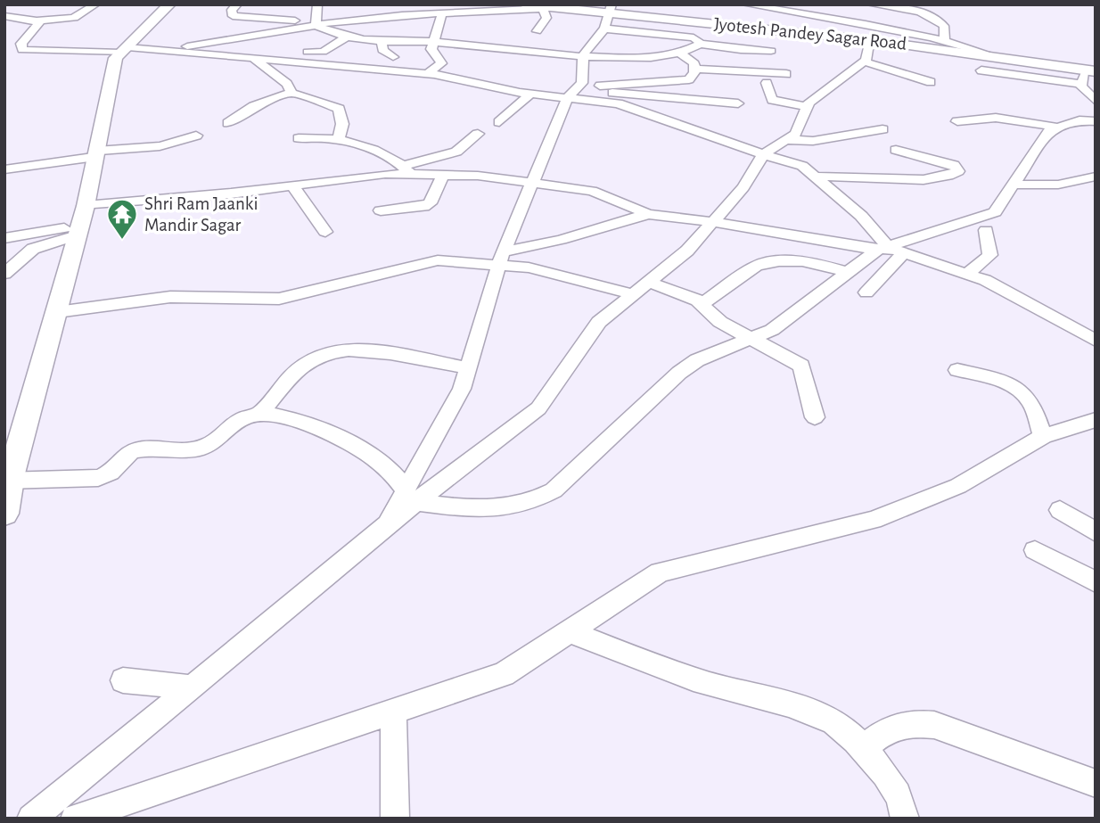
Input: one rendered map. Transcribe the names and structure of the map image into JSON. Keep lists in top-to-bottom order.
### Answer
{
  "streets": {
    "main road": ["Jyotesh Pandey Sagar Road"]
  },
  "places": {
    "temple": ["Shri Ram Jaanki Mandir Sagar"]
  }
}
